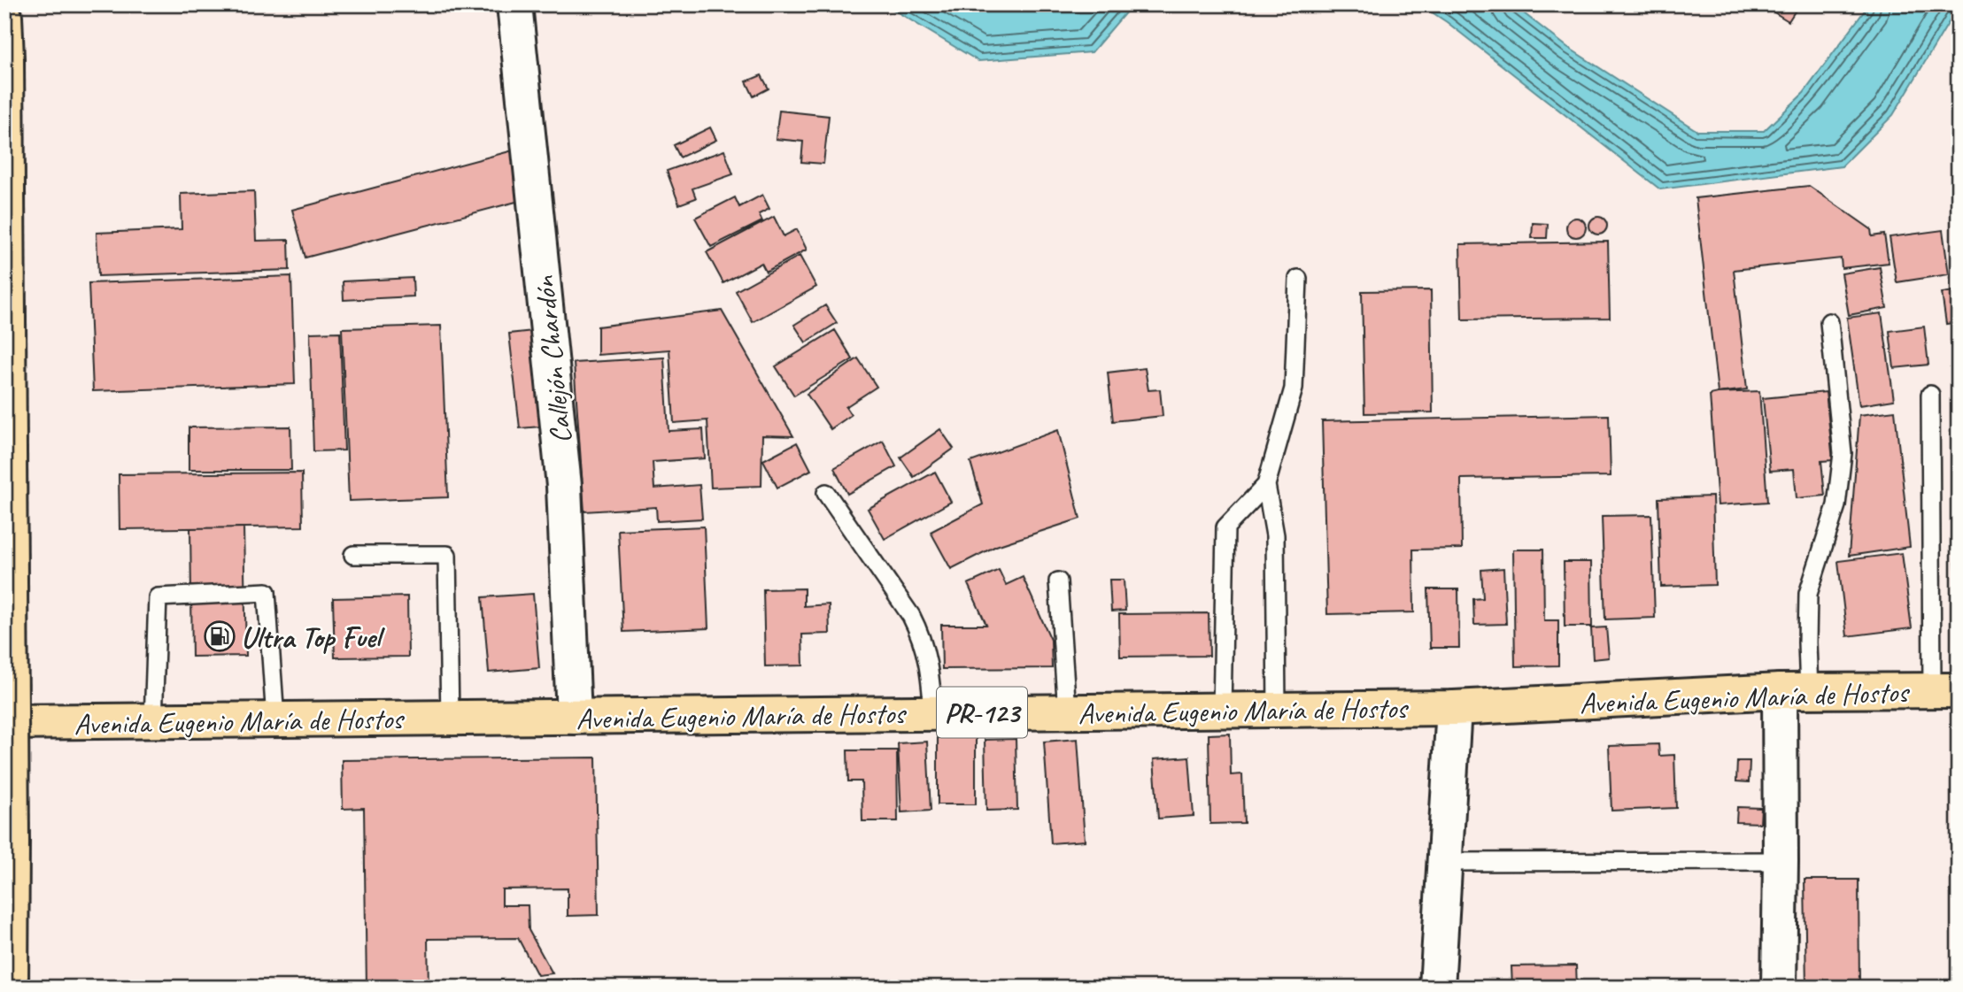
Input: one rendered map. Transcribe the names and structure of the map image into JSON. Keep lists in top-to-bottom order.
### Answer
{
  "streets": {
    "main road": ["Avenida Eugenio María de Hostos", "PR-123"],
    "street": ["Callejón Chardón"]
  },
  "crossings": [
    ["Callejón Chardón", "Avenida Eugenio María de Hostos"]
  ],
  "places": {
    "fuel station": ["Ultra Top Fuel"]
  }
}
